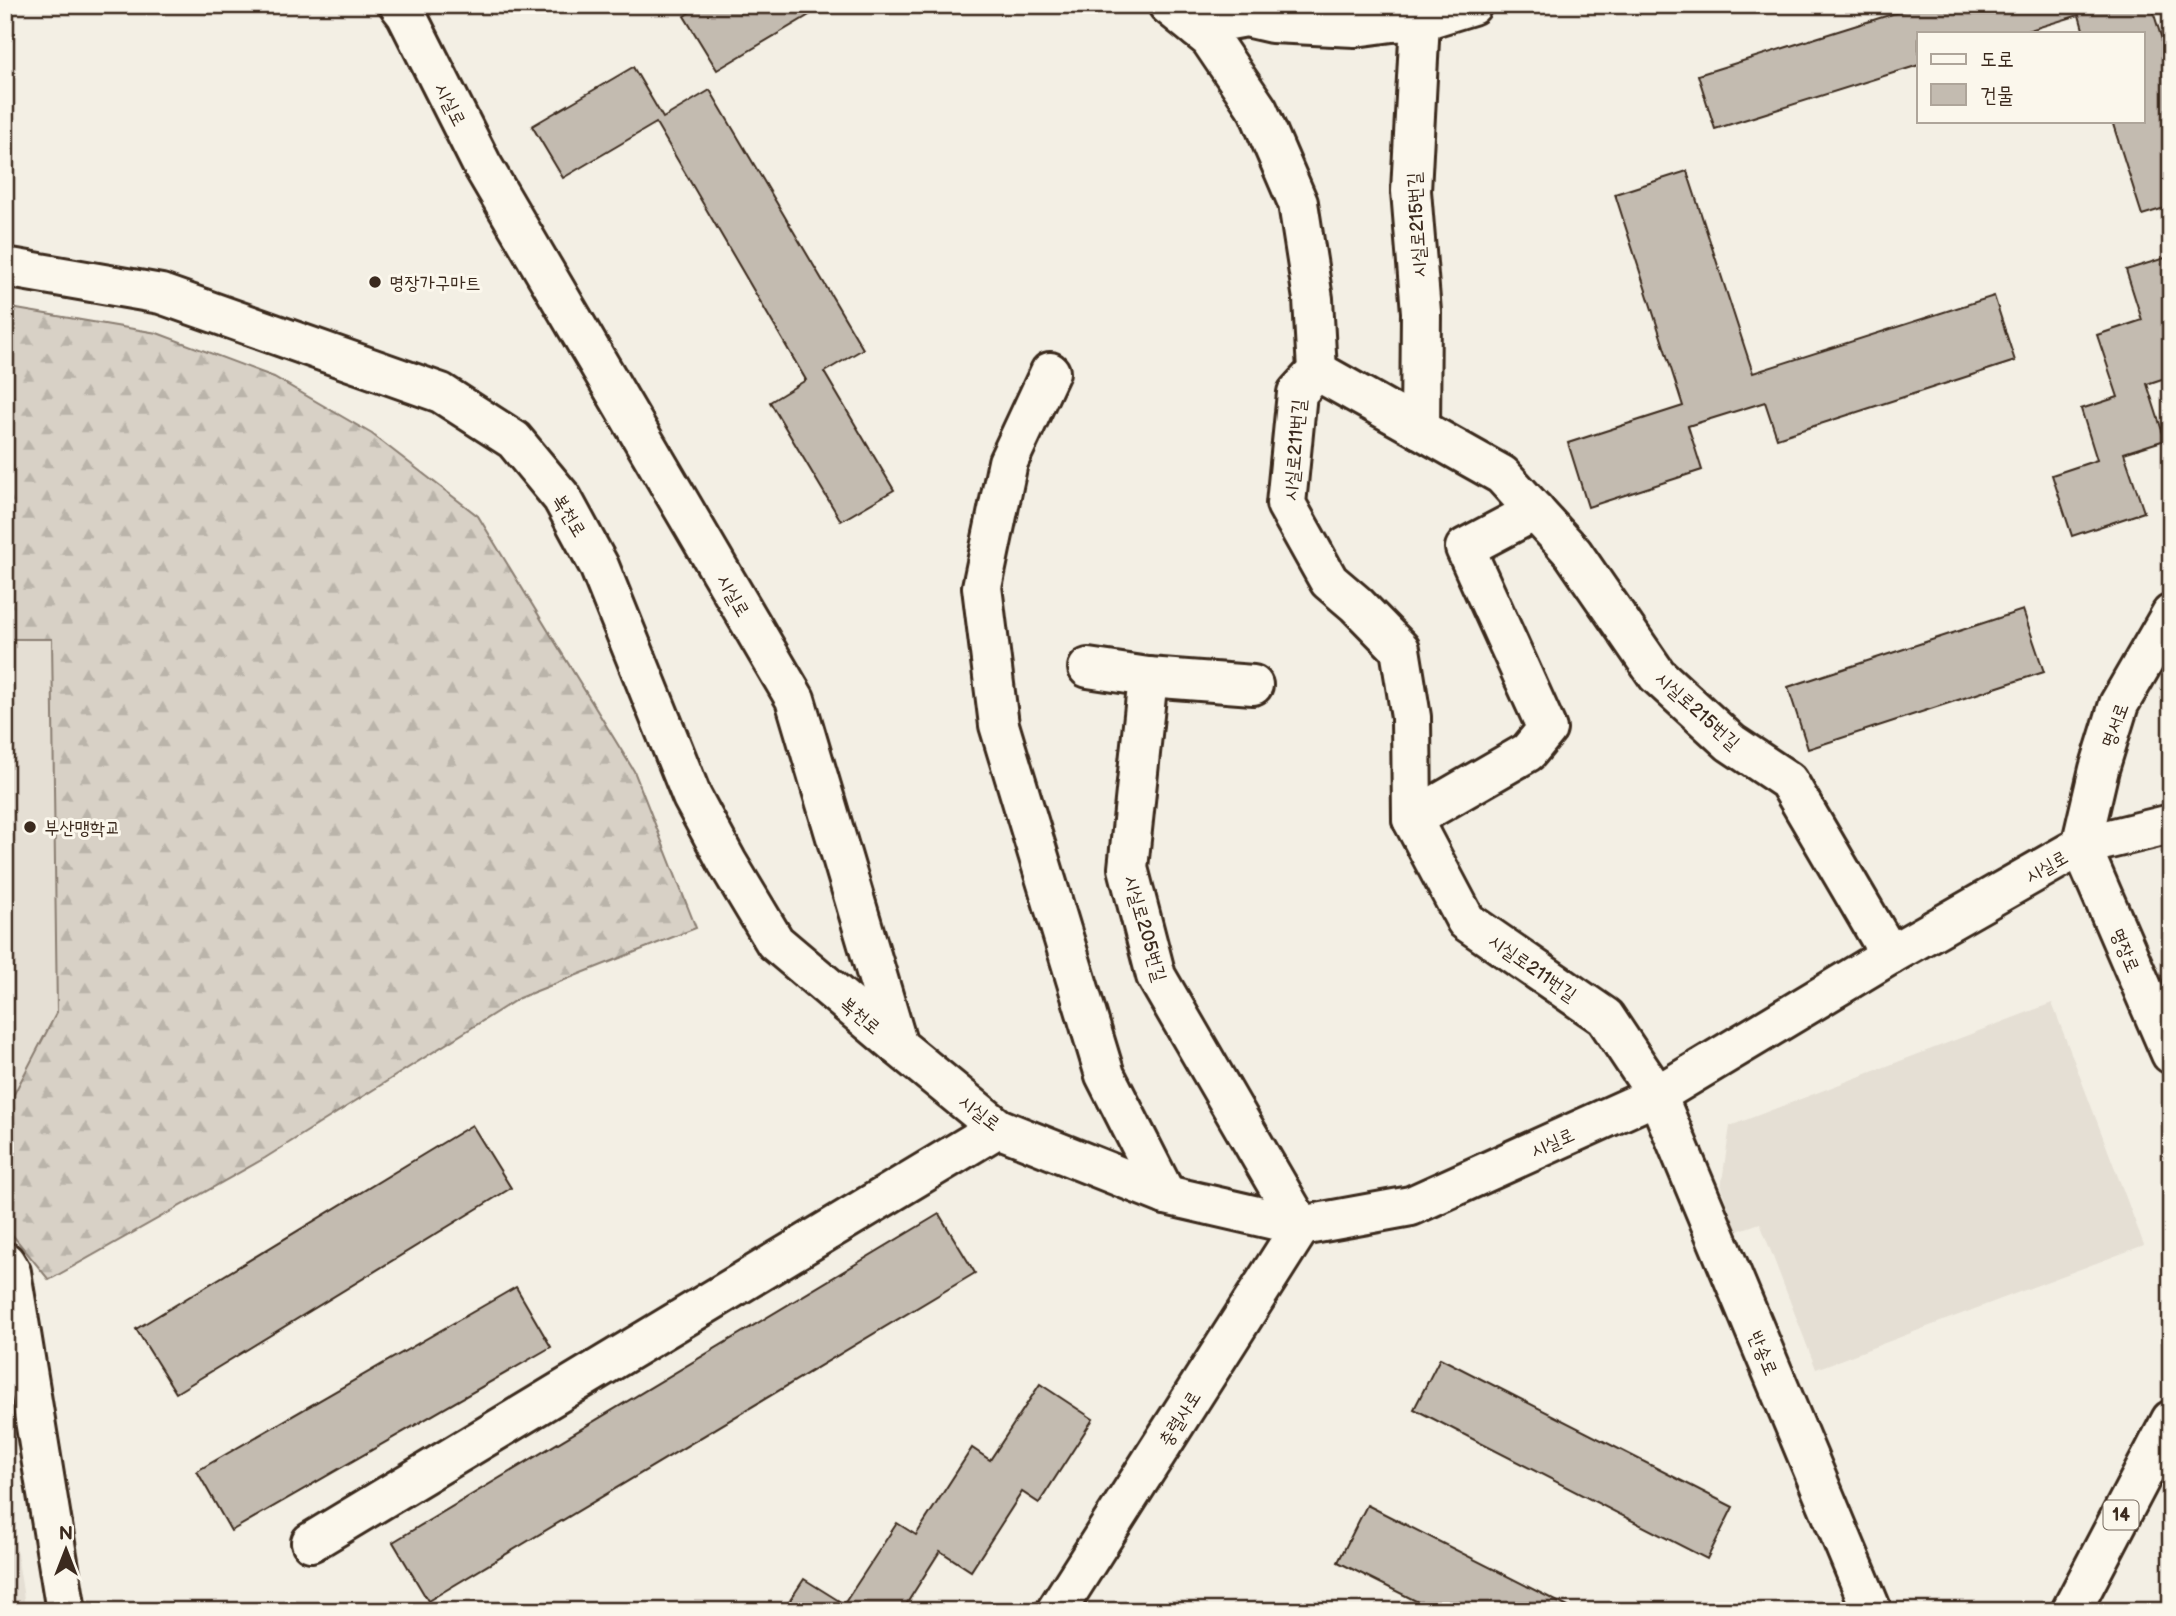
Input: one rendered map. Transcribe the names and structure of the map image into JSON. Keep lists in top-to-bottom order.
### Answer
{
  "streets": {
    "street": [
      "시실로",
      "시실로215번길",
      "시실로211번길",
      "복천로",
      "명서로",
      "시실로205번길",
      "명장로",
      "반송로",
      "충렬사로",
      "14"
    ]
  },
  "crossings": [
    ["시실로", "시실로215번길"],
    ["시실로", "시실로211번길"],
    ["시실로", "복천로"],
    ["시실로", "명서로"],
    ["시실로", "시실로205번길"],
    ["시실로", "명장로"],
    ["시실로", "반송로"],
    ["시실로", "충렬사로"],
    ["시실로215번길", "시실로211번길"],
    ["시실로211번길", "반송로"],
    ["명서로", "명장로"],
    ["시실로205번길", "충렬사로"]
  ],
  "places": ["명장가구마트", "부산맹학교"],
  "legend": ["도로", "건물"],
  "north": "top"
}
